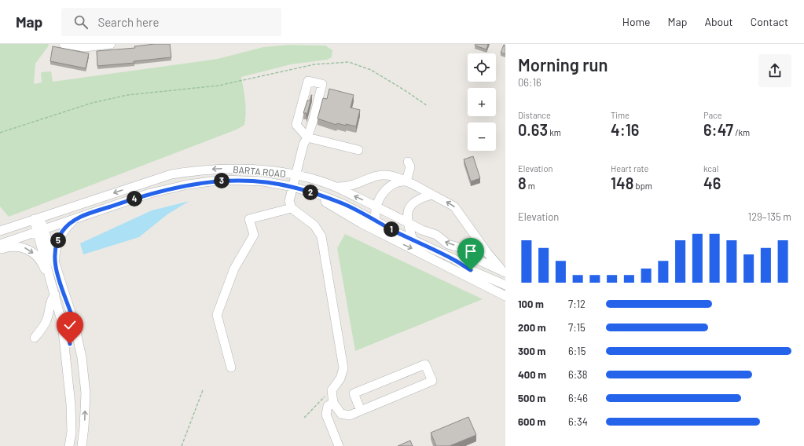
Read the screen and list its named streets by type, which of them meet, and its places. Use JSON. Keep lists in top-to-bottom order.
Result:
{
  "streets": {
    "street": ["BARTA ROAD"]
  },
  "page": {
    "header": "Map",
    "search": "Search here",
    "nav": [
      "Home",
      "Map",
      "About",
      "Contact"
    ],
    "heading": ["Morning run", "06:16"],
    "map_buttons": ["+", "−"],
    "stats": [
      ["Distance", "0.63 km"],
      ["Time", "4:16"],
      ["Pace", "6:47 /km"],
      ["Elevation", "8 m"],
      ["Heart rate", "148 bpm"],
      ["kcal", "46"]
    ],
    "pins": [
      "3",
      "2",
      "4",
      "1",
      "5"
    ],
    "chart": ["Elevation", "129–135 m"],
    "list": [
      {
        "name": "100 m",
        "note": "7:12"
      },
      {
        "name": "200 m",
        "note": "7:15"
      },
      {
        "name": "300 m",
        "note": "6:15"
      },
      {
        "name": "400 m",
        "note": "6:38"
      },
      {
        "name": "500 m",
        "note": "6:46"
      },
      {
        "name": "600 m",
        "note": "6:34"
      }
    ]
  }
}
